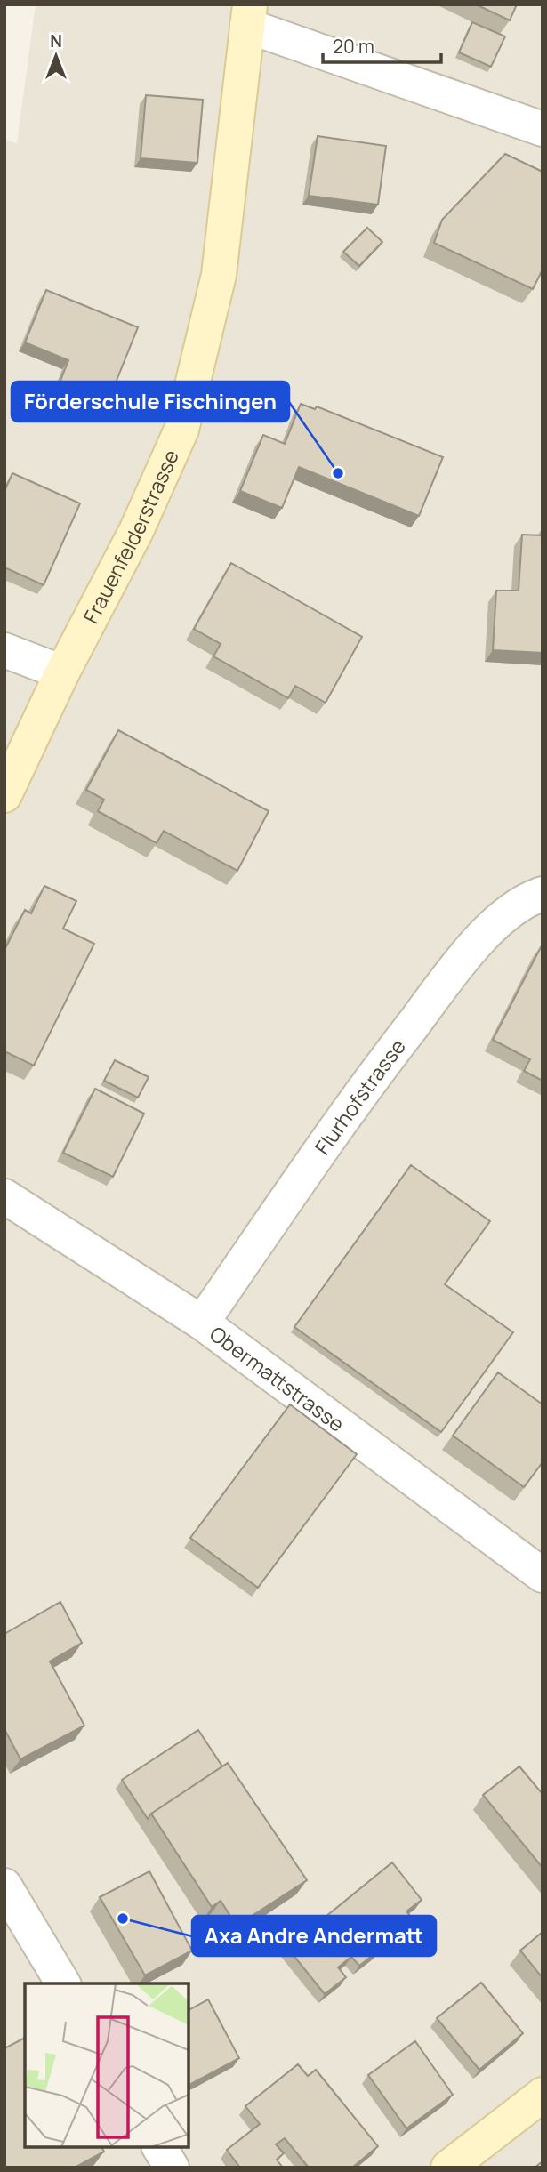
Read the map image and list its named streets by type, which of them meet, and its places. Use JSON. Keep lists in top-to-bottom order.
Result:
{
  "streets": {
    "street": ["Frauenfelderstrasse", "Flurhofstrasse", "Obermattstrasse"]
  },
  "crossings": [
    ["Flurhofstrasse", "Obermattstrasse"]
  ],
  "places": ["Förderschule Fischingen", "Axa Andre Andermatt"],
  "scale_bar": "20 m",
  "north": "top"
}
